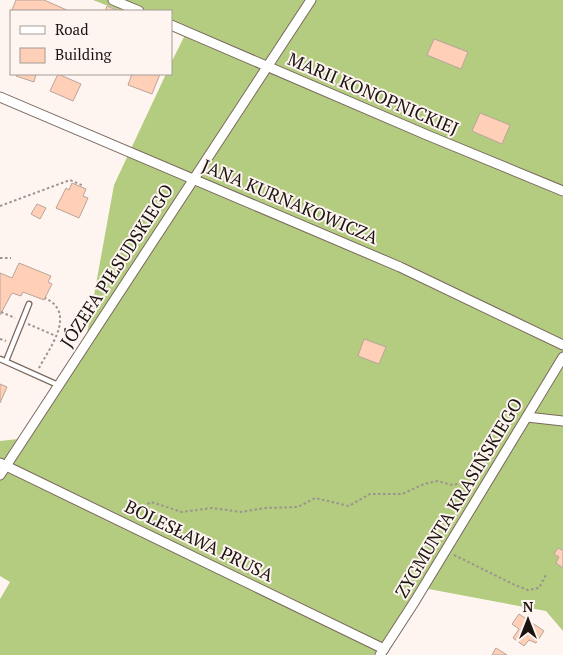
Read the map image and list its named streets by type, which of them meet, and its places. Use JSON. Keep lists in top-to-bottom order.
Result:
{
  "streets": {
    "street": [
      "MARII KONOPNICKIEJ",
      "JANA KURNAKOWICZA",
      "JÓZEFA PIŁSUDSKIEGO",
      "ZYGMUNTA KRASIŃSKIEGO",
      "BOLESŁAWA PRUSA"
    ]
  },
  "crossings": [
    ["MARII KONOPNICKIEJ", "JÓZEFA PIŁSUDSKIEGO"],
    ["JANA KURNAKOWICZA", "JÓZEFA PIŁSUDSKIEGO"],
    ["JÓZEFA PIŁSUDSKIEGO", "BOLESŁAWA PRUSA"],
    ["ZYGMUNTA KRASIŃSKIEGO", "BOLESŁAWA PRUSA"]
  ],
  "legend": ["Road", "Building"],
  "north": "top"
}
